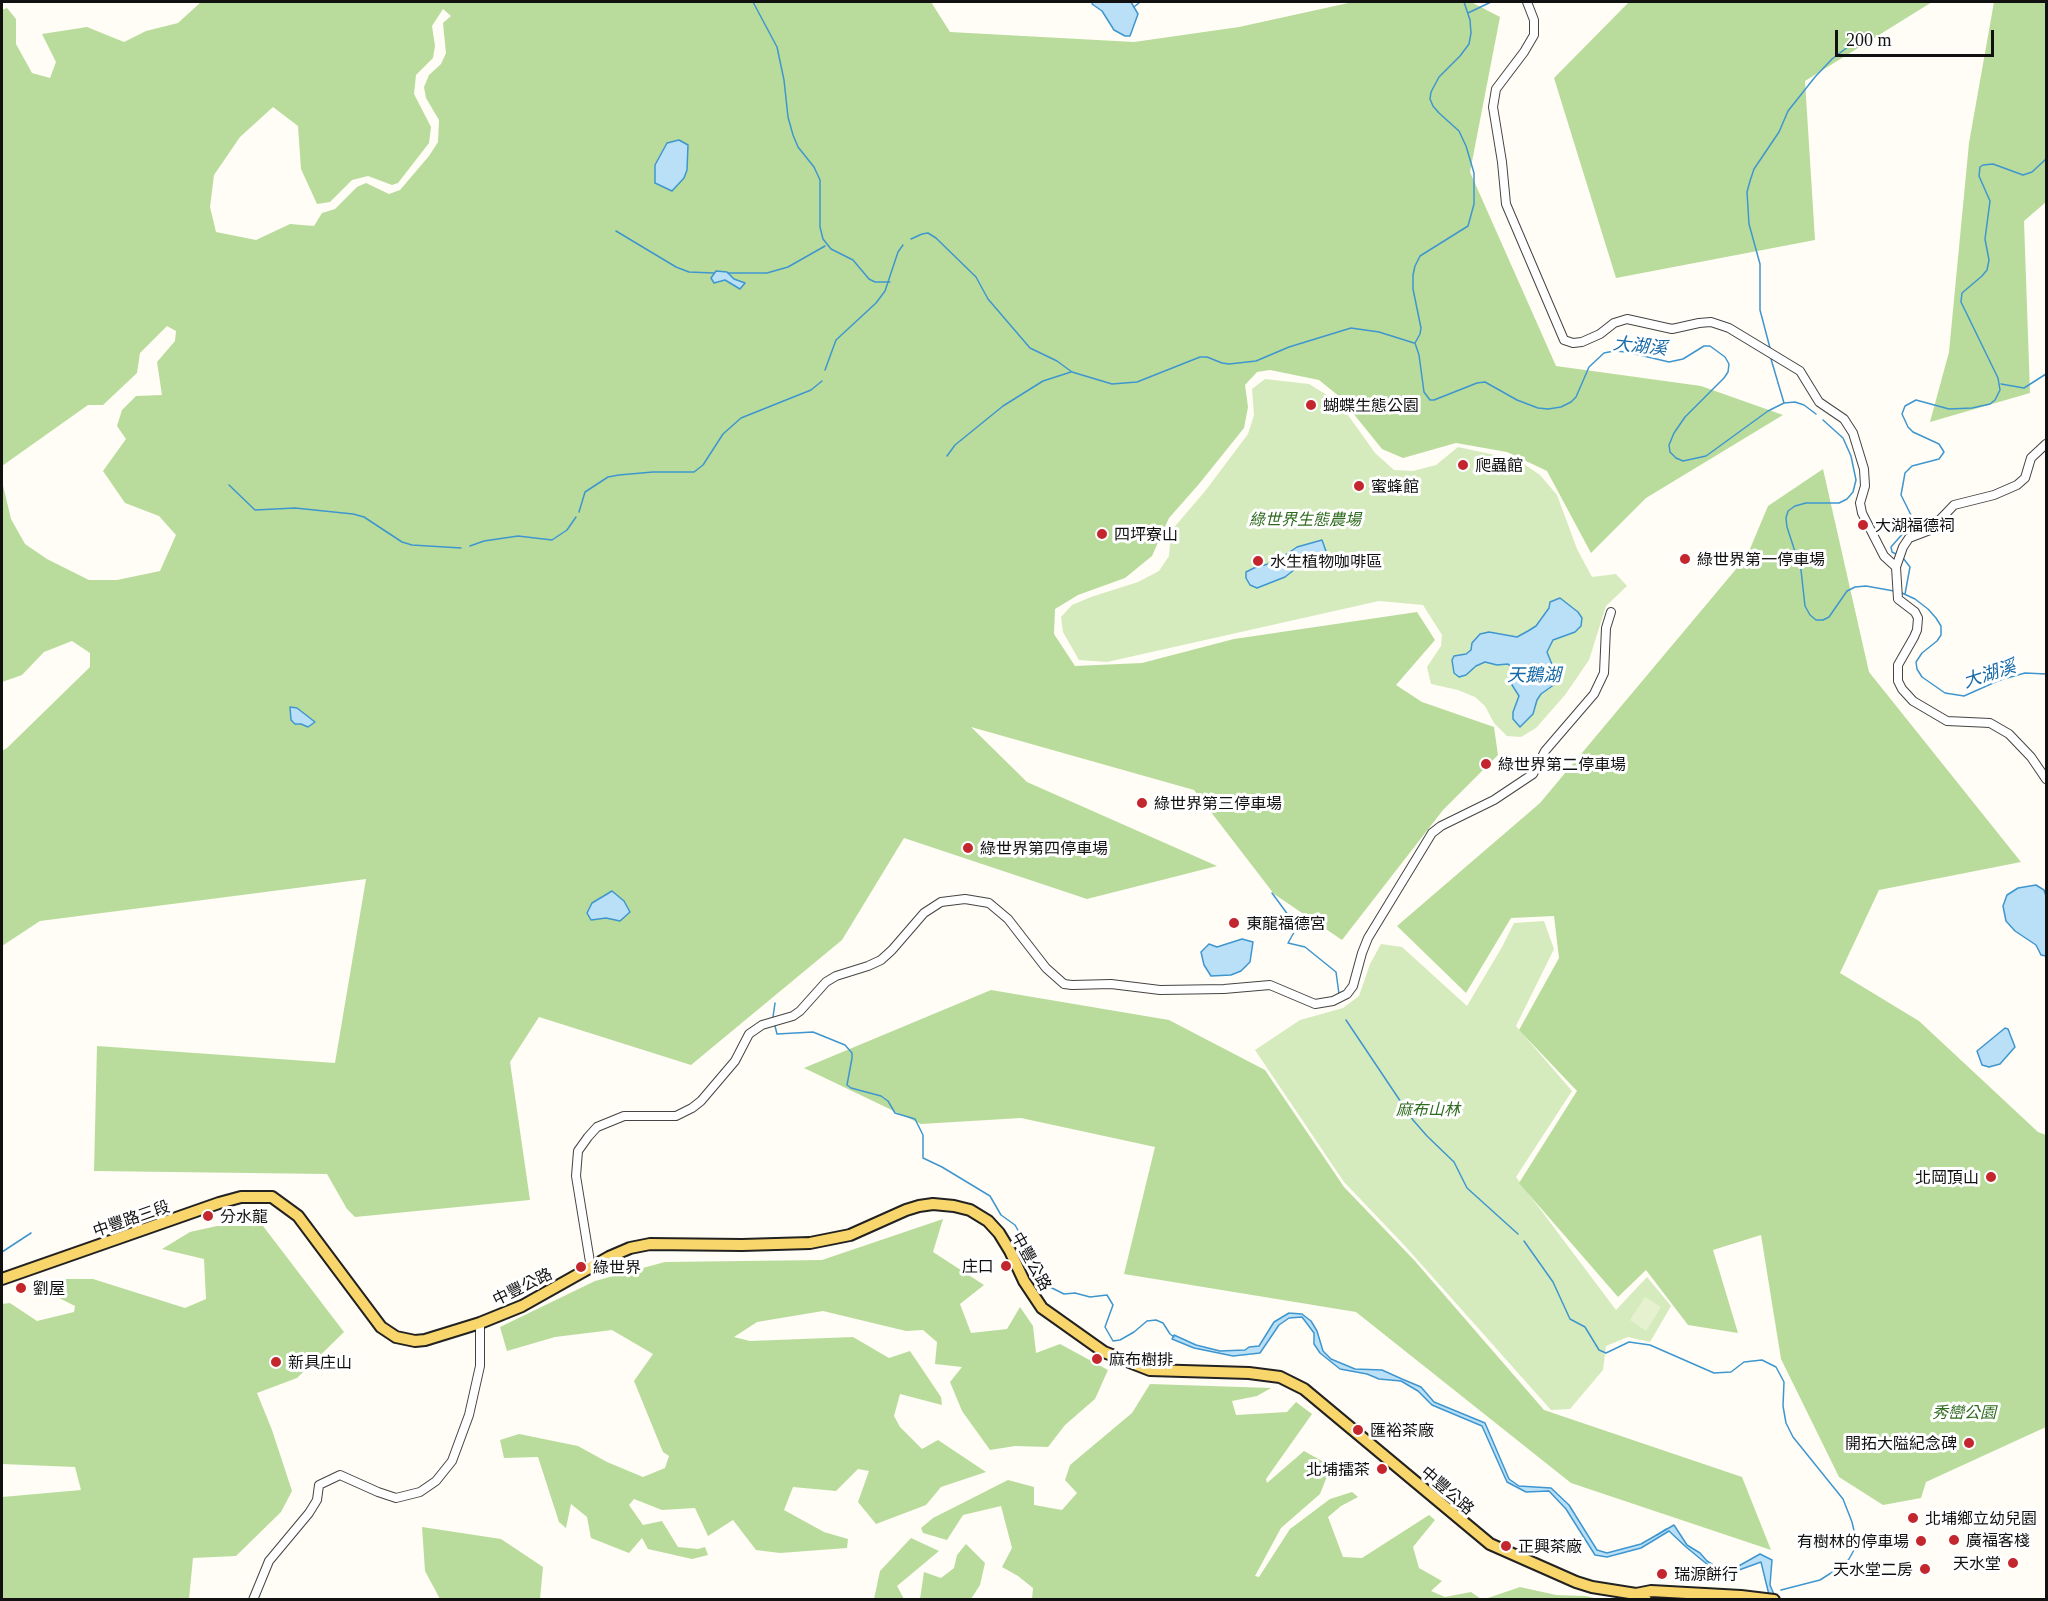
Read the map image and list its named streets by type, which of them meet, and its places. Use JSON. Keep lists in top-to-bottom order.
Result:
{
  "streets": {
    "main road": ["中豐路三段", "中豐公路"]
  },
  "crossings": [
    ["中豐路三段", "中豐公路"]
  ],
  "water": ["大湖溪", "天鵝湖"],
  "parks": ["綠世界生態農場", "麻布山林", "秀巒公園"],
  "places": [
    "蝴蝶生態公園",
    "爬蟲館",
    "蜜蜂館",
    "大湖福德祠",
    "四坪寮山",
    "綠世界第一停車場",
    "水生植物咖啡區",
    "綠世界第二停車場",
    "綠世界第三停車場",
    "綠世界第四停車場",
    "東龍福德宮",
    "北岡頂山",
    "分水龍",
    "庄口",
    "綠世界",
    "劉屋",
    "麻布樹排",
    "新具庄山",
    "匯裕茶廠",
    "開拓大隘紀念碑",
    "北埔擂茶",
    "北埔鄉立幼兒園",
    "廣福客棧",
    "有樹林的停車場",
    "正興茶廠",
    "天水堂",
    "天水堂二房",
    "瑞源餅行"
  ],
  "scale_bar": "200 m"
}
